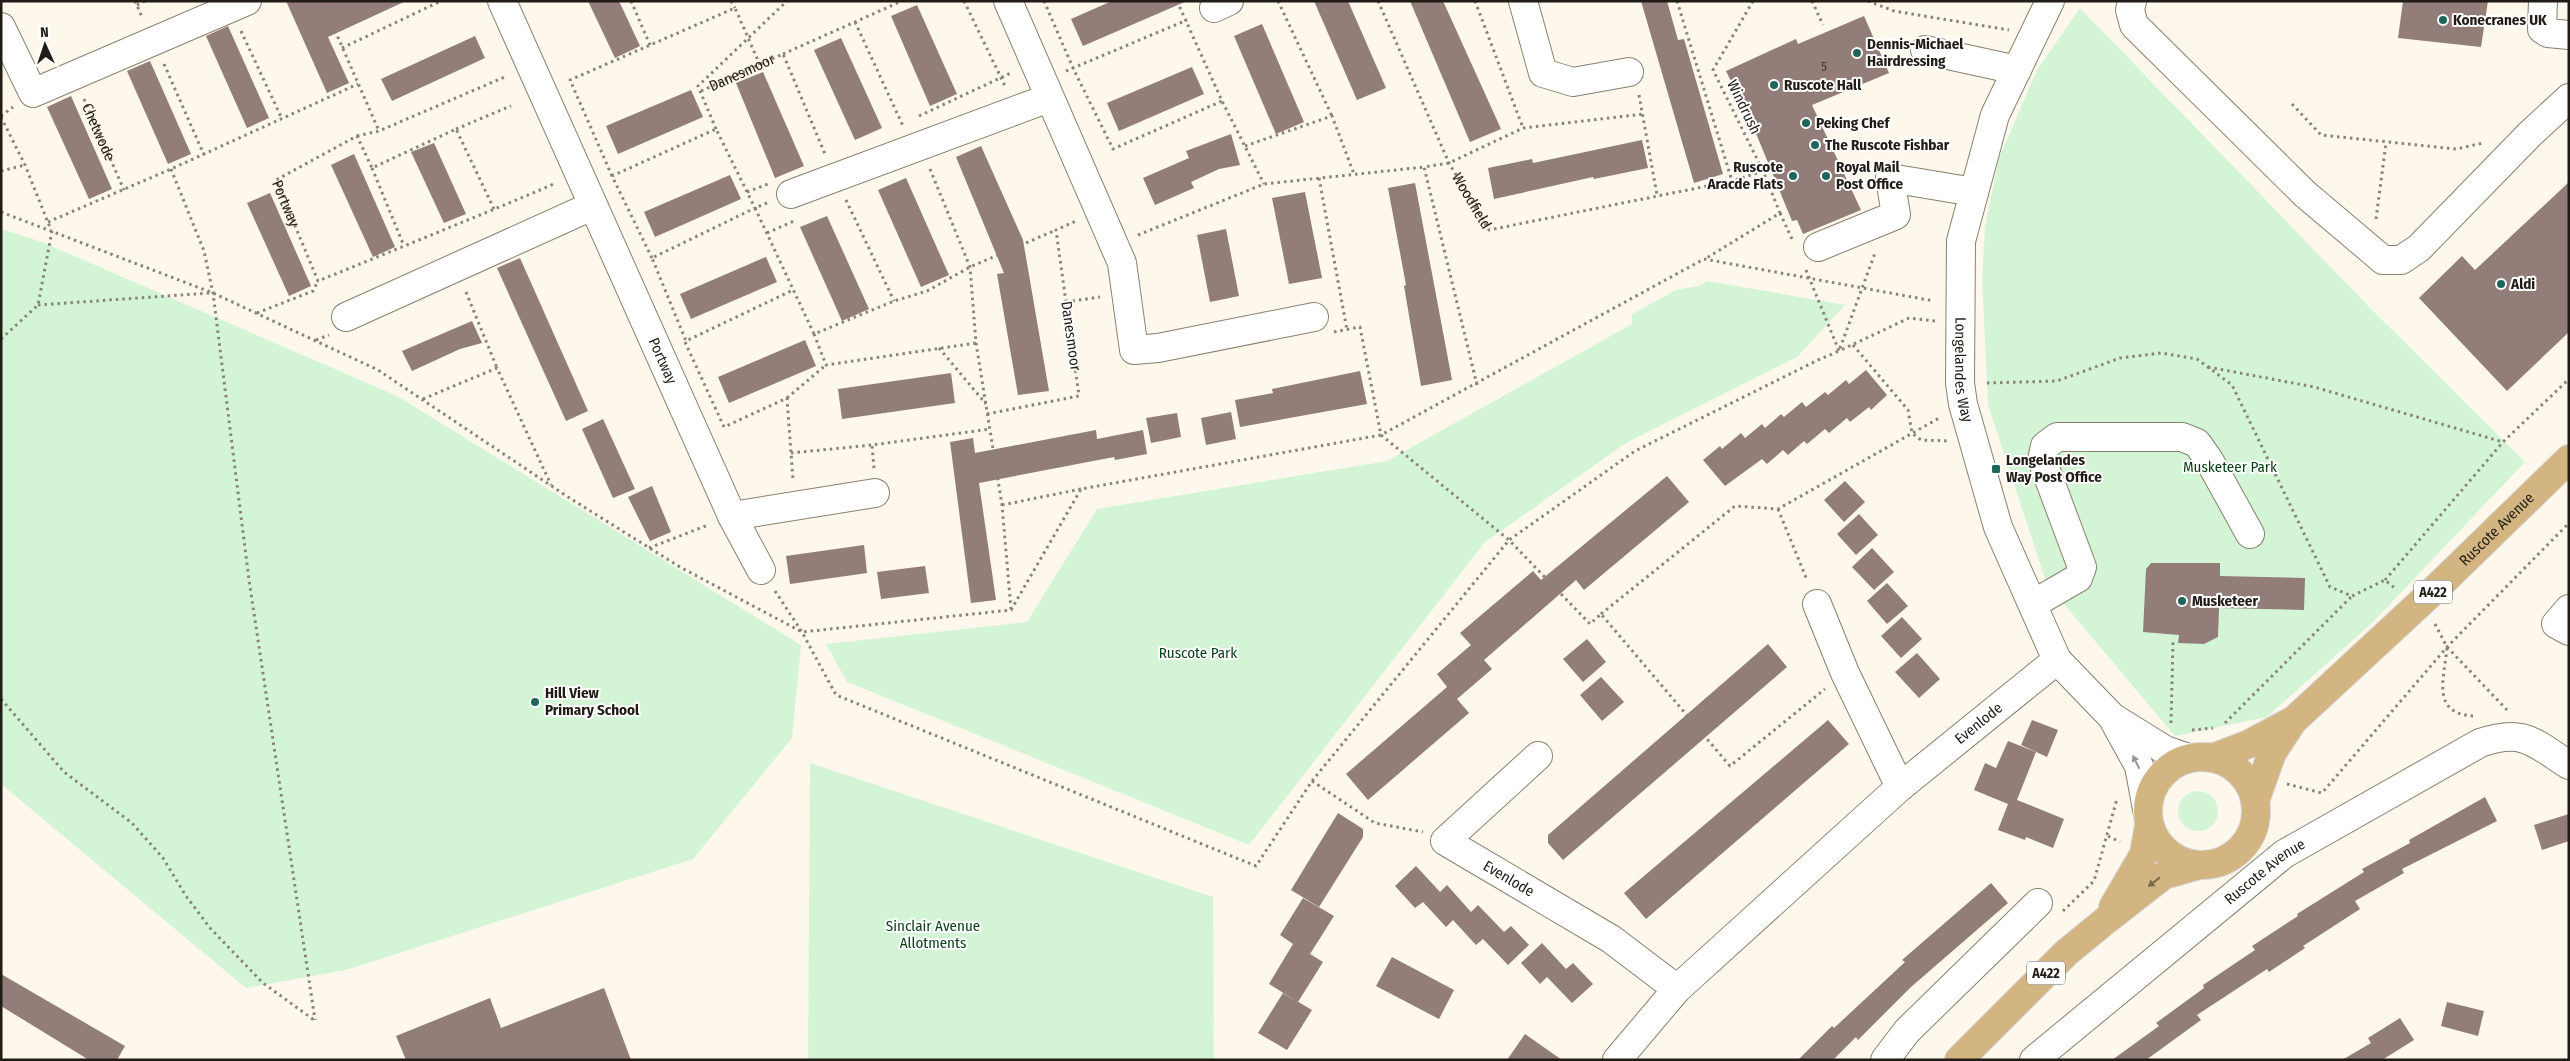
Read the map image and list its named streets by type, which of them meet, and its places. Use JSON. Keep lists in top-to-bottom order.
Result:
{
  "streets": {
    "main road": ["Ruscote Avenue", "A422"],
    "street": ["Portway", "Longelandes Way", "Evenlode"],
    "path": [
      "Danesmoor",
      "Windrush",
      "Chetwode",
      "Woodfield"
    ]
  },
  "crossings": [
    ["Windrush", "Woodfield"],
    ["Longelandes Way", "Ruscote Avenue"],
    ["Longelandes Way", "Evenlode"]
  ],
  "parks": ["Musketeer Park", "Ruscote Park", "Sinclair Avenue Allotments"],
  "places": {
    "other": [
      "Konecranes UK",
      "Dennis-Michael Hairdressing",
      "Ruscote Hall",
      "Peking Chef",
      "The Ruscote Fishbar",
      "Ruscote Aracde Flats",
      "Royal Mail Post Office",
      "Aldi",
      "Musketeer",
      "Hill View Primary School"
    ],
    "transit": ["Longelandes Way Post Office"]
  },
  "house_numbers": ["5"],
  "north": "top"
}
